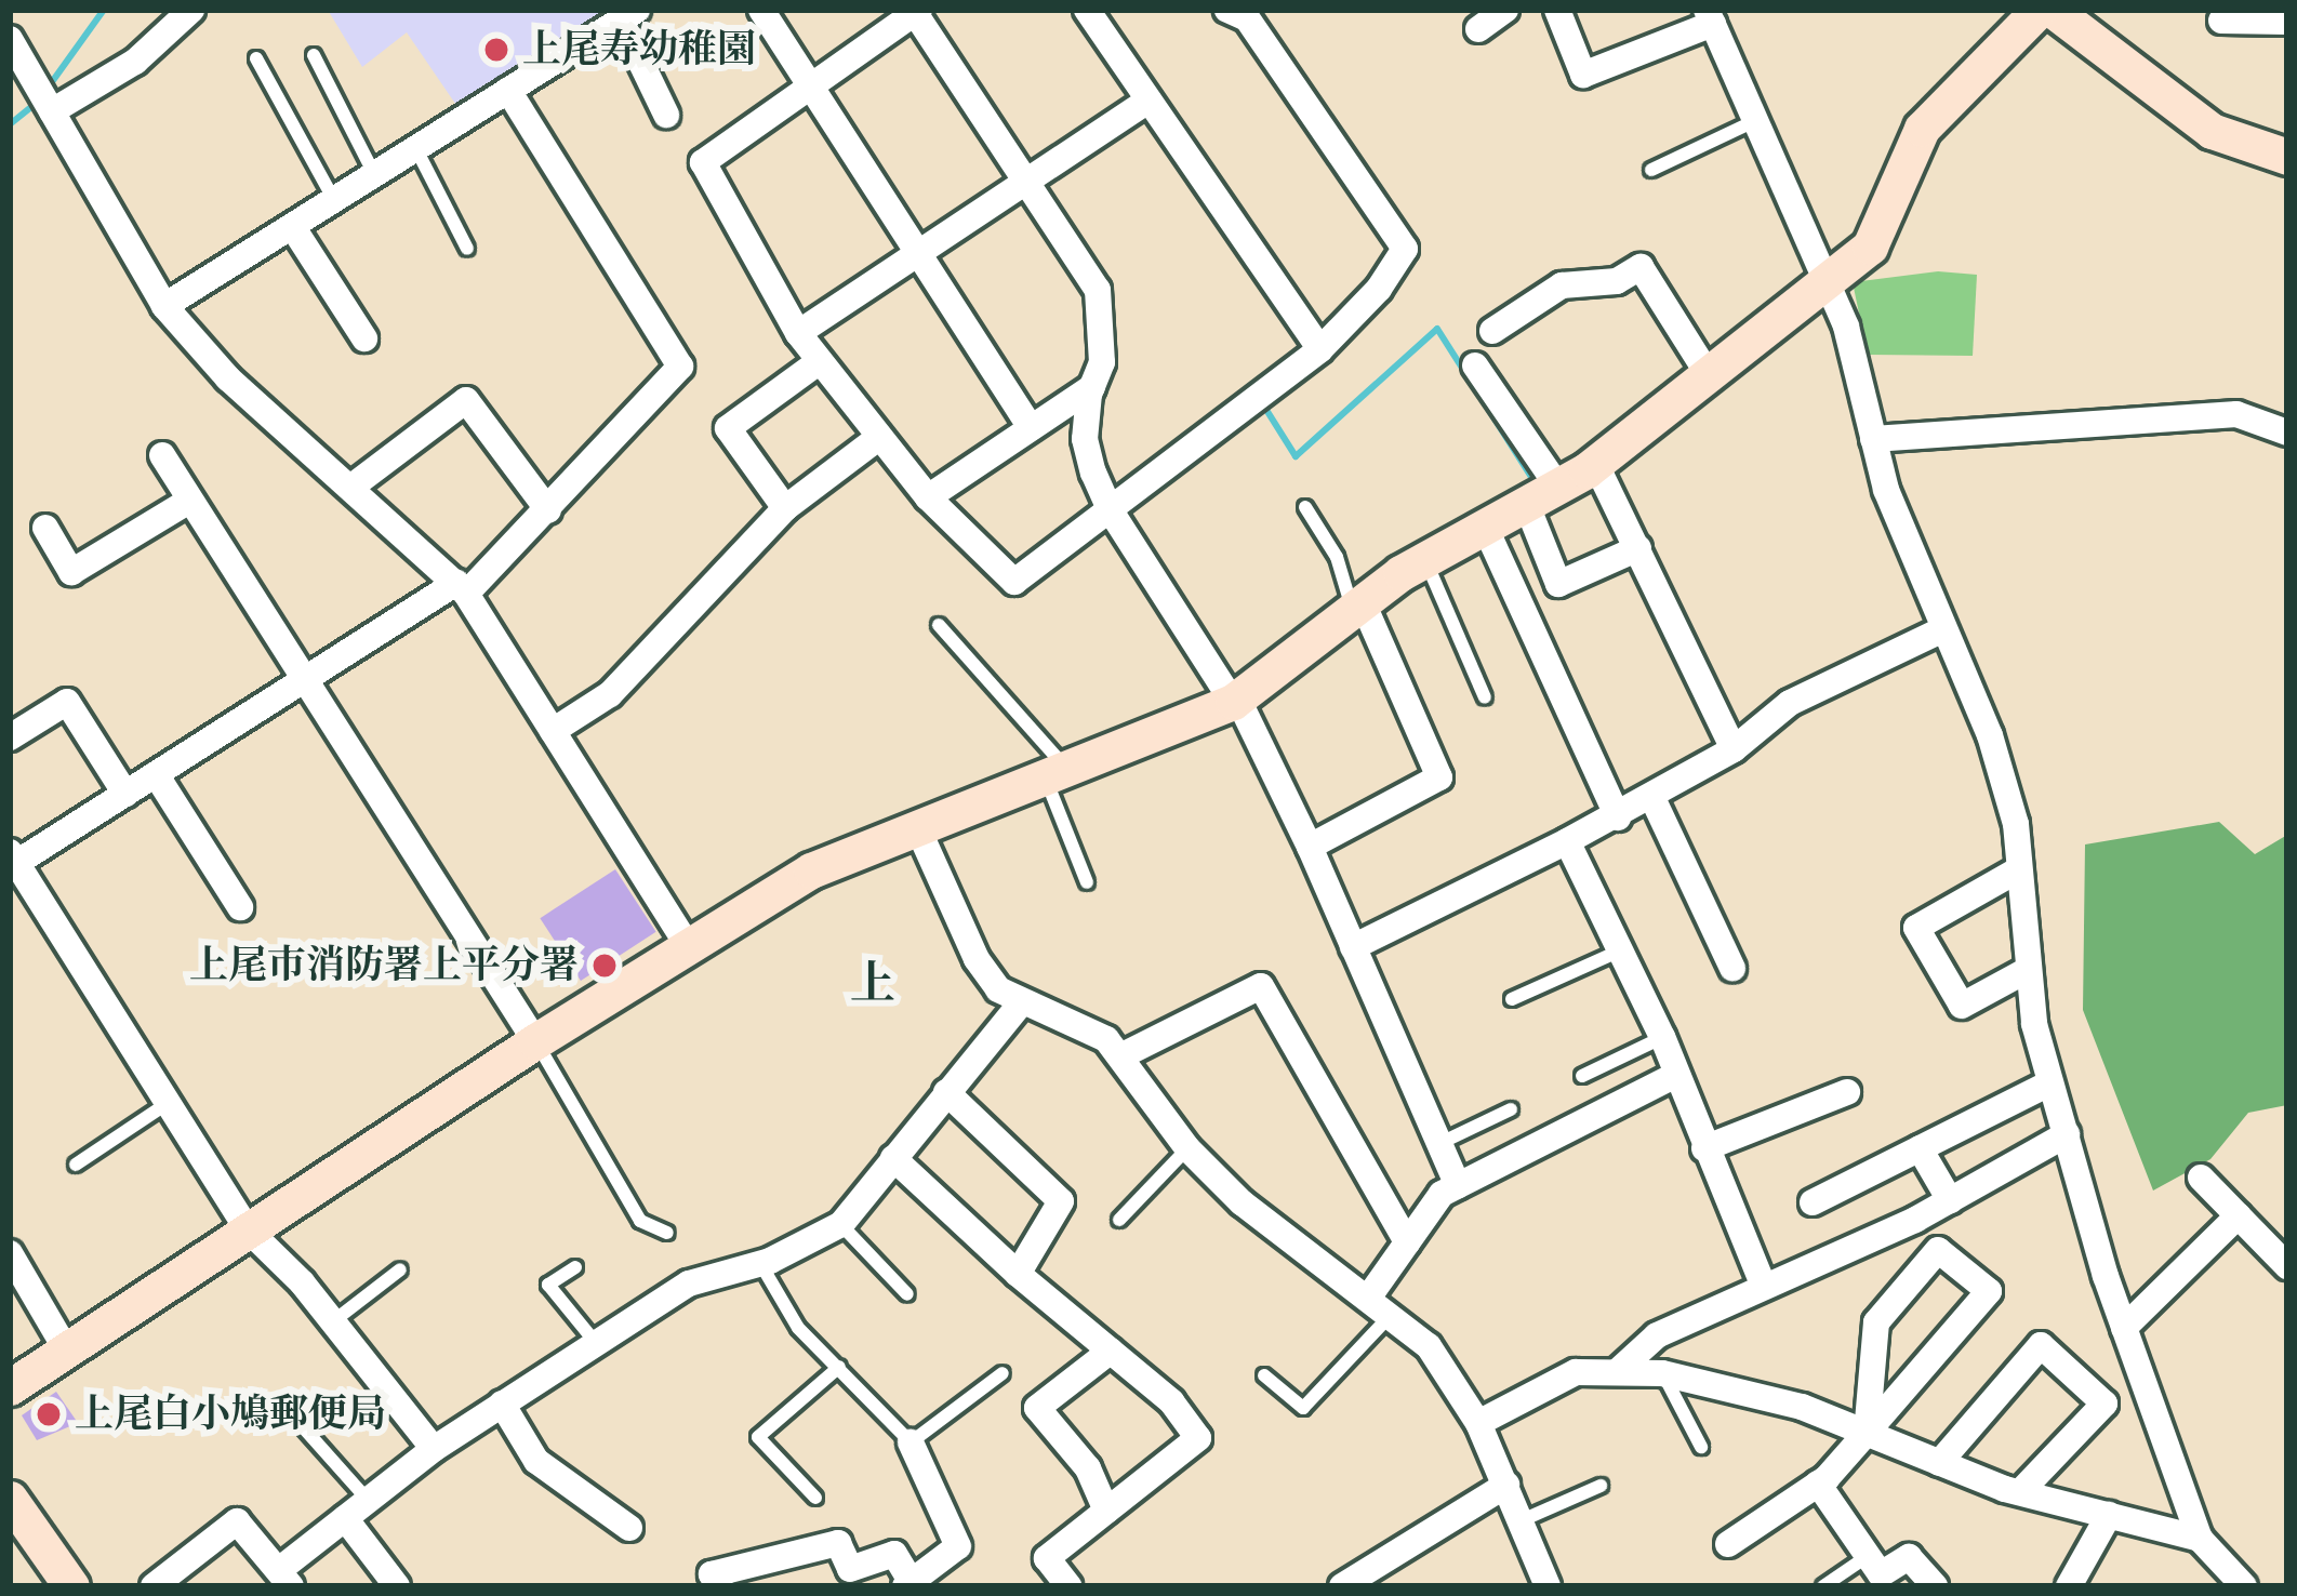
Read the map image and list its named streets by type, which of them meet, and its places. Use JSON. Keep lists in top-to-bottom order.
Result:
{
  "districts": ["上"],
  "places": ["上尾寿幼稚園", "上尾市消防署上平分署", "上尾白小鳩郵便局"]
}
